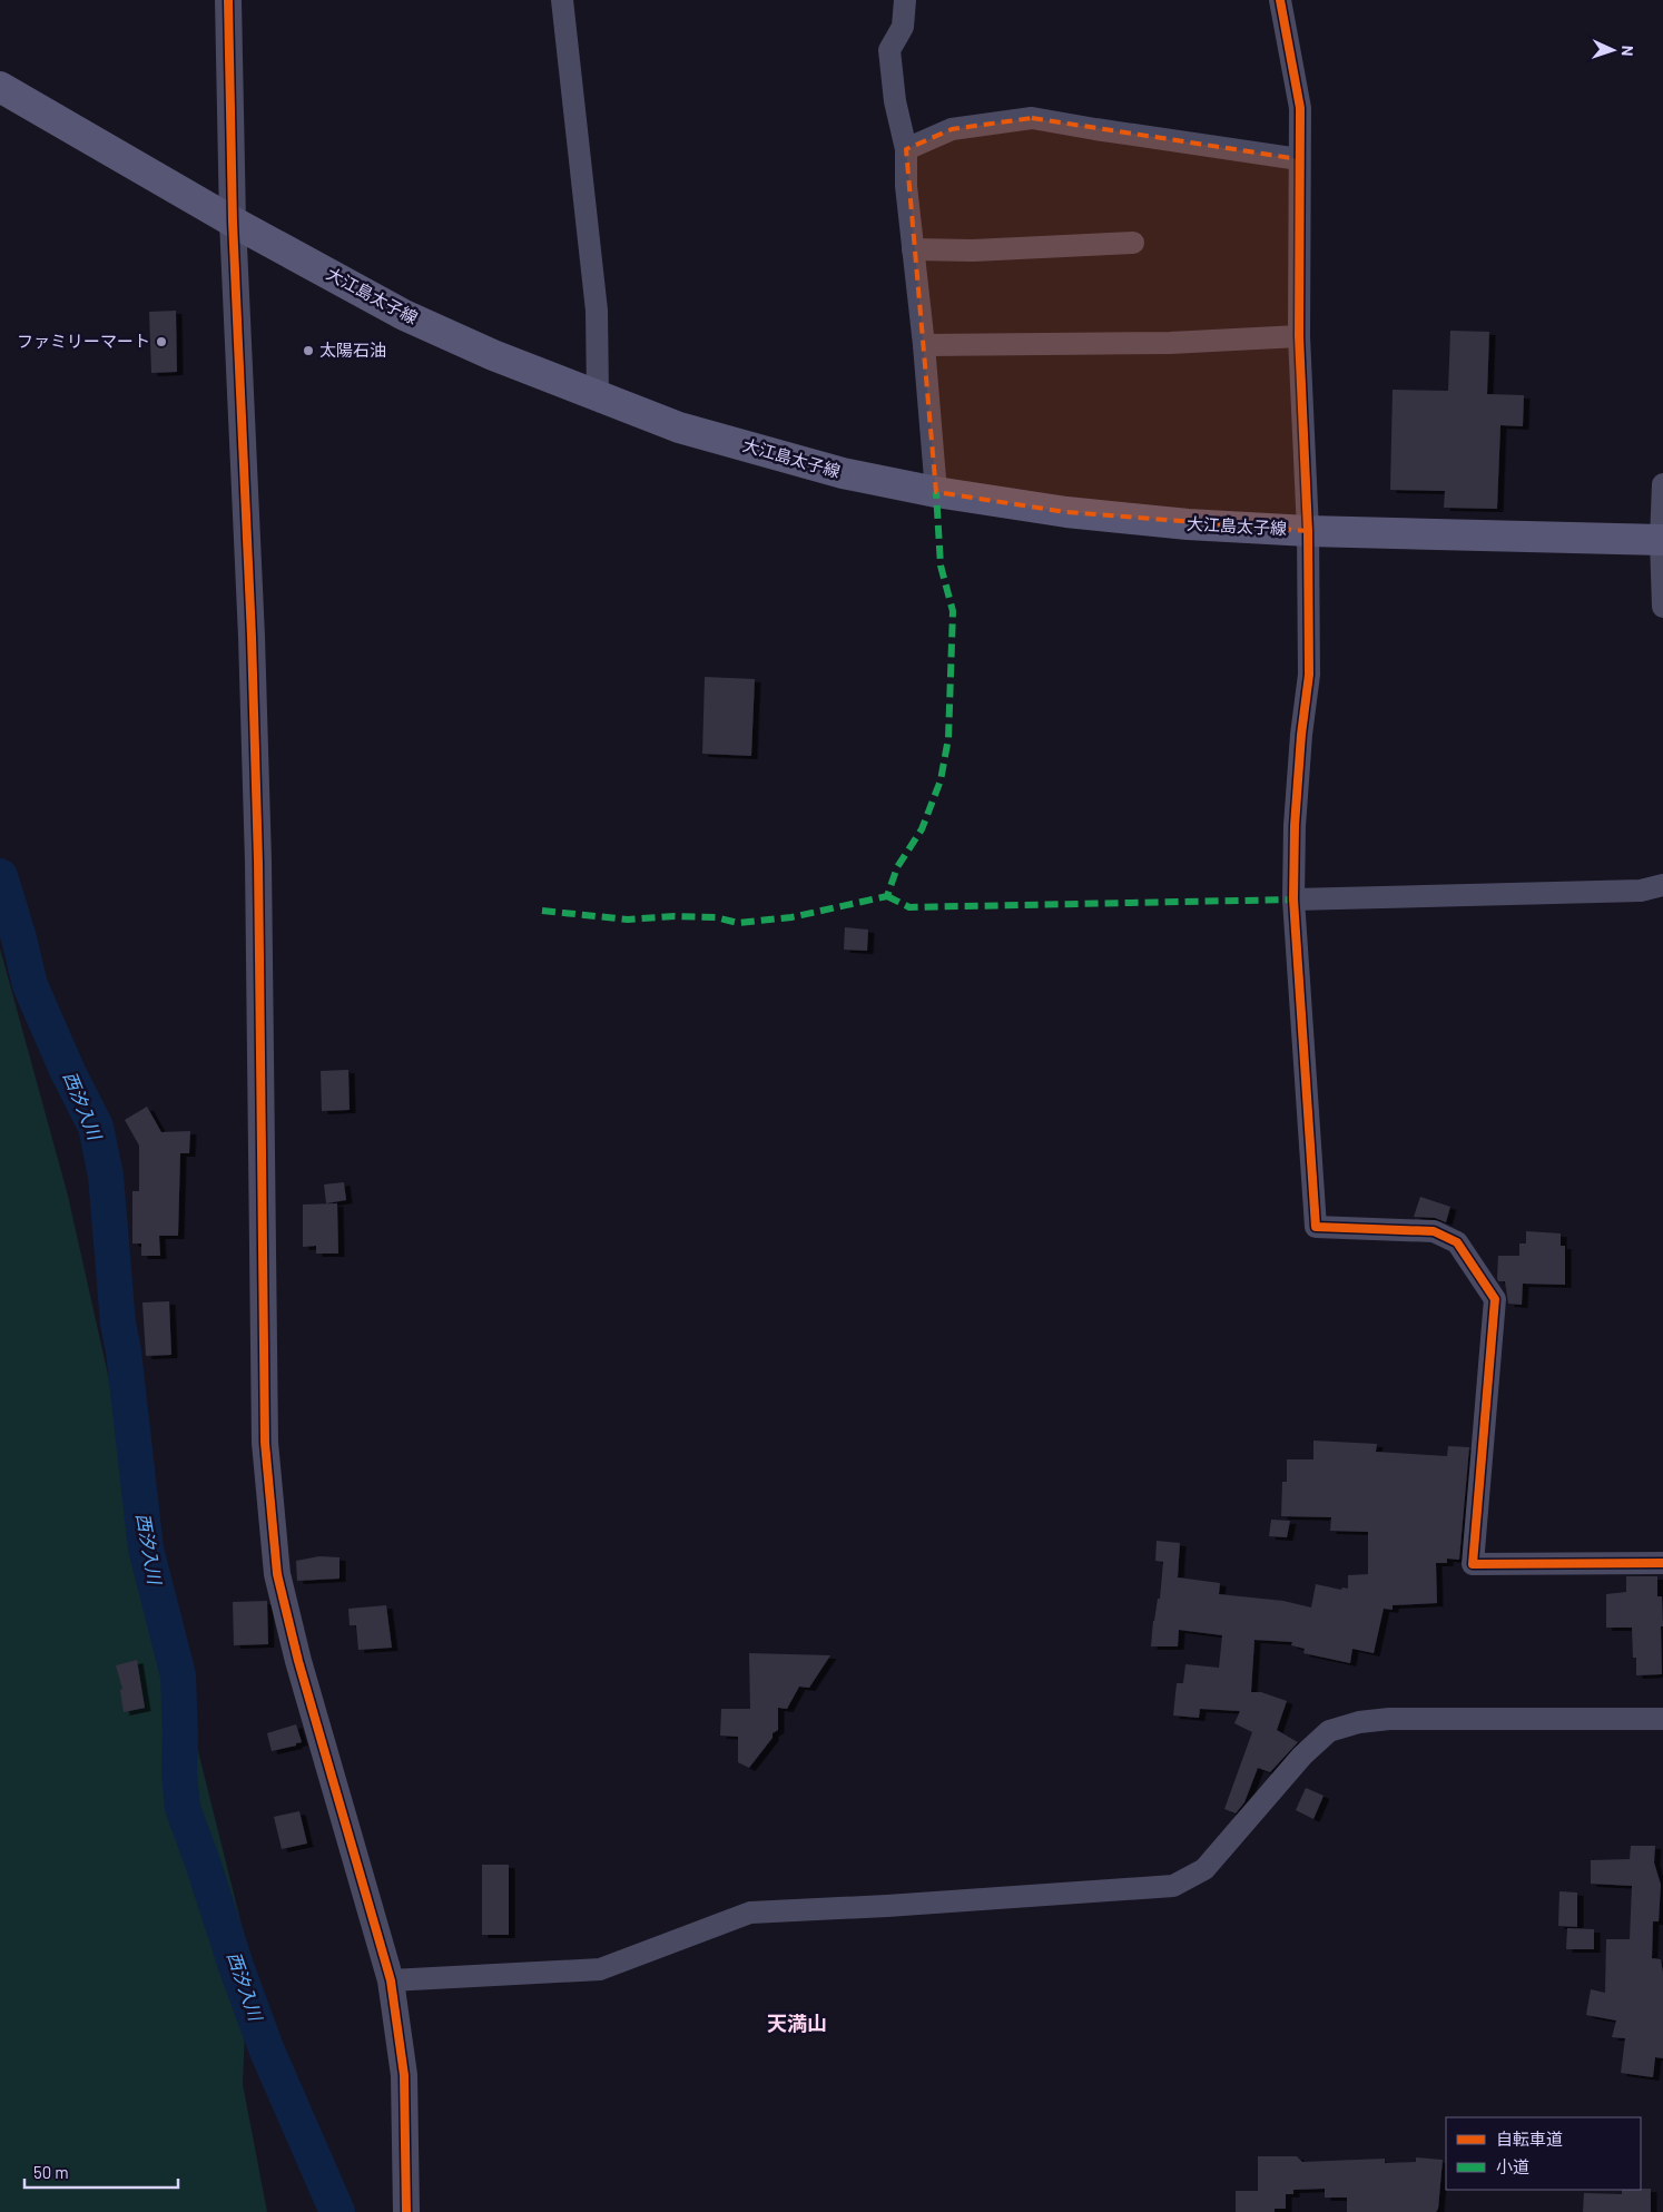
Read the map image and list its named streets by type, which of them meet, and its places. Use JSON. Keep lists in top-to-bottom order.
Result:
{
  "streets": {
    "main road": ["大江島太子線"]
  },
  "districts": ["天満山"],
  "water": ["西汐入川"],
  "places": ["ファミリーマート", "太陽石油"],
  "legend": ["自転車道", "小道"],
  "scale_bar": "50 m",
  "north": "right"
}
